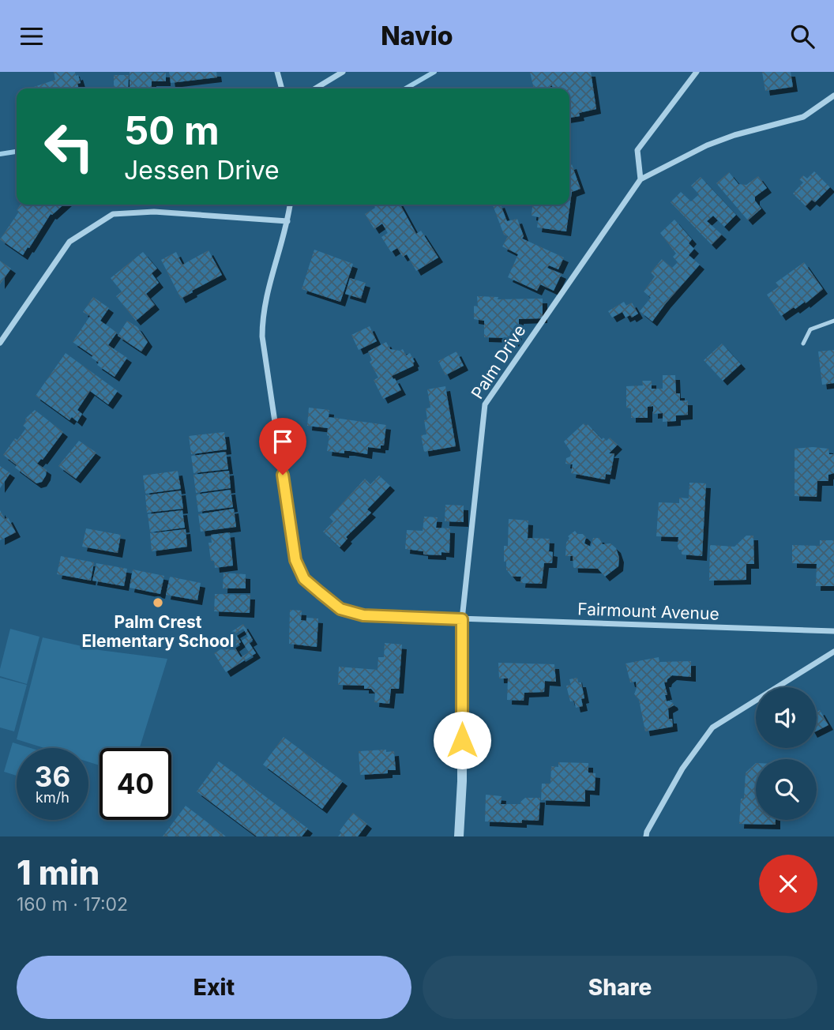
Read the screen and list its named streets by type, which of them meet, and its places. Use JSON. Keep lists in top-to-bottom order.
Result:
{
  "streets": {
    "street": ["Palm Drive", "Fairmount Avenue"]
  },
  "crossings": [
    ["Palm Drive", "Fairmount Avenue"]
  ],
  "places": ["Palm Crest Elementary School"],
  "page": {
    "header": "Navio",
    "turn": ["50 m", "Jessen Drive"],
    "speed": "36 km/h",
    "limit": "40",
    "heading": ["1 min", "160 m · 17:02"],
    "buttons": ["Exit", "Share"]
  }
}
